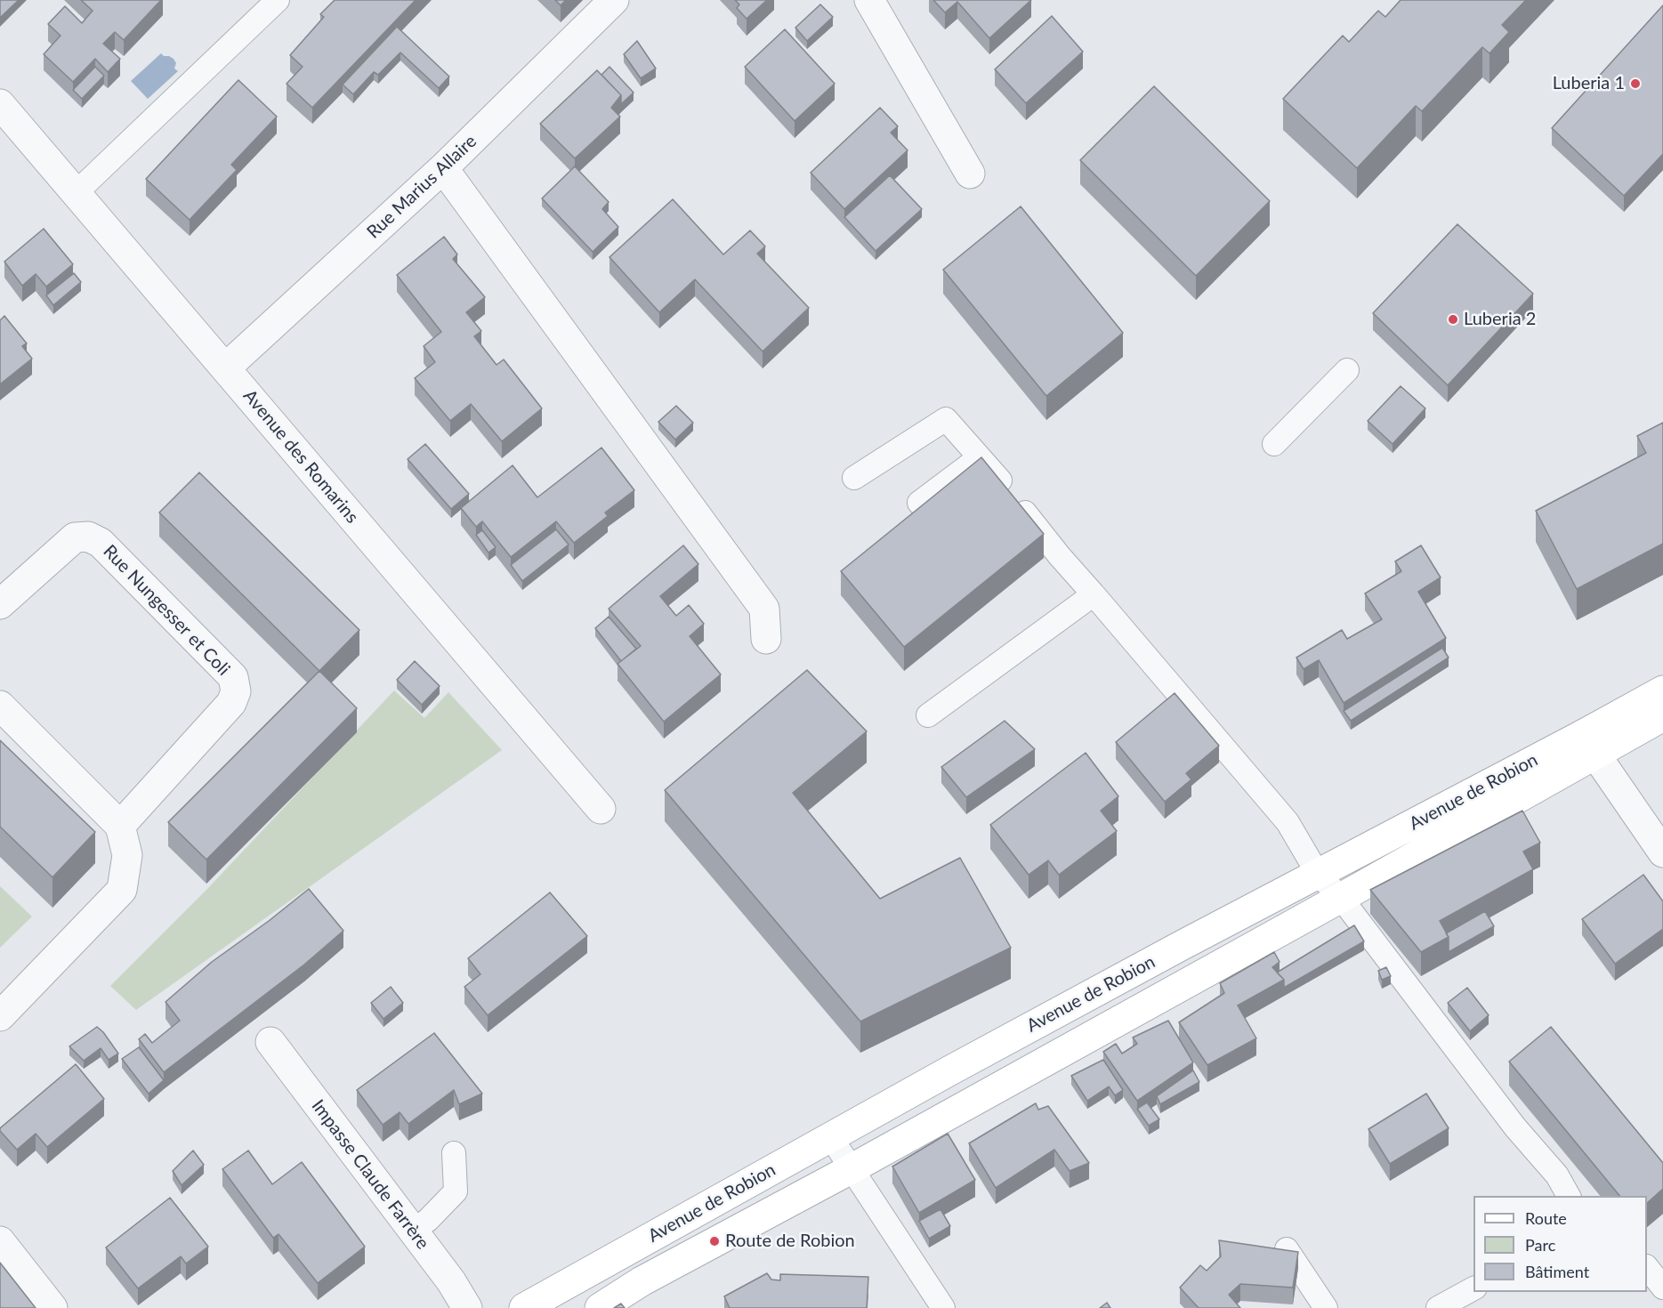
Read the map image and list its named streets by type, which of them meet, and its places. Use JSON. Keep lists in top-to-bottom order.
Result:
{
  "streets": {
    "main road": ["Avenue de Robion"],
    "street": [
      "Rue Marius Allaire",
      "Avenue des Romarins",
      "Rue Nungesser et Coli",
      "Impasse Claude Farrère"
    ]
  },
  "crossings": [
    ["Rue Marius Allaire", "Avenue des Romarins"]
  ],
  "places": ["Luberia 1", "Luberia 2", "Route de Robion"],
  "legend": ["Route", "Parc", "Bâtiment"]
}
